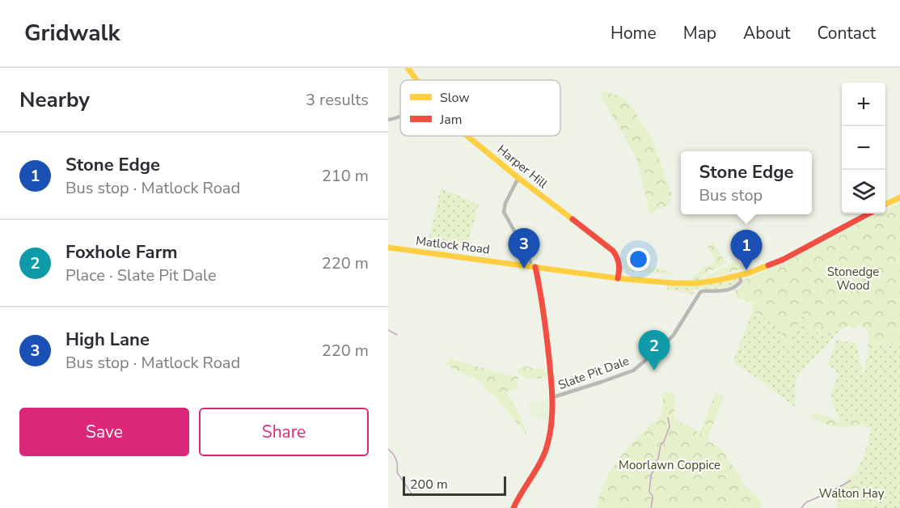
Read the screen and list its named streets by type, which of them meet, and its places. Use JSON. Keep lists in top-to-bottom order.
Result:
{
  "streets": {
    "street": ["Harper Hill", "Matlock Road", "Slate Pit Dale"]
  },
  "crossings": [
    ["Harper Hill", "Matlock Road"],
    ["Matlock Road", "Slate Pit Dale"]
  ],
  "parks": ["Stonedge Wood", "Moorlawn Coppice", "Walton Hay"],
  "legend": ["Slow", "Jam"],
  "scale_bar": "200 m",
  "page": {
    "header": "Gridwalk",
    "nav": [
      "Home",
      "Map",
      "About",
      "Contact"
    ],
    "heading": ["Nearby", "3 results"],
    "map_buttons": ["+", "−"],
    "list": [
      {
        "mark": "1",
        "name": "Stone Edge",
        "note": "Bus stop · Matlock Road",
        "value": "210 m"
      },
      {
        "mark": "2",
        "name": "Foxhole Farm",
        "note": "Place · Slate Pit Dale",
        "value": "220 m"
      },
      {
        "mark": "3",
        "name": "High Lane",
        "note": "Bus stop · Matlock Road",
        "value": "220 m"
      }
    ],
    "popup": ["Stone Edge", "Bus stop"],
    "pins": ["3", "1", "2"],
    "buttons": ["Save", "Share"],
    "scale": "200 m"
  }
}
